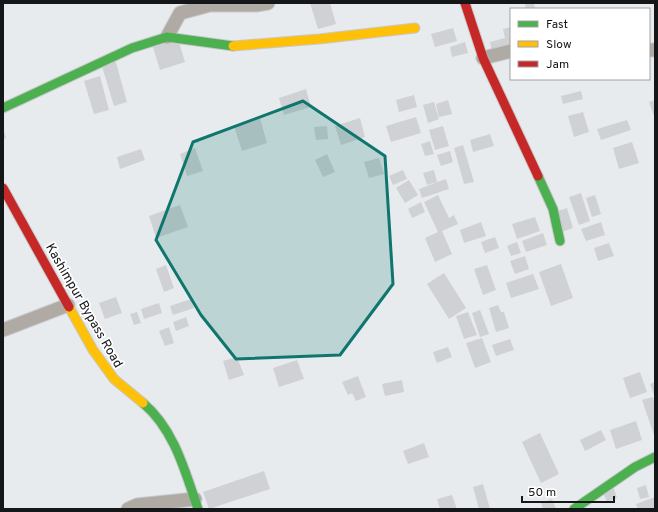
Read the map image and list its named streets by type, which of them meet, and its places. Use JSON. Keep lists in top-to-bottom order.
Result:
{
  "streets": {
    "street": ["Kashimpur Bypass Road"]
  },
  "legend": ["Fast", "Slow", "Jam"],
  "scale_bar": "50 m"
}
